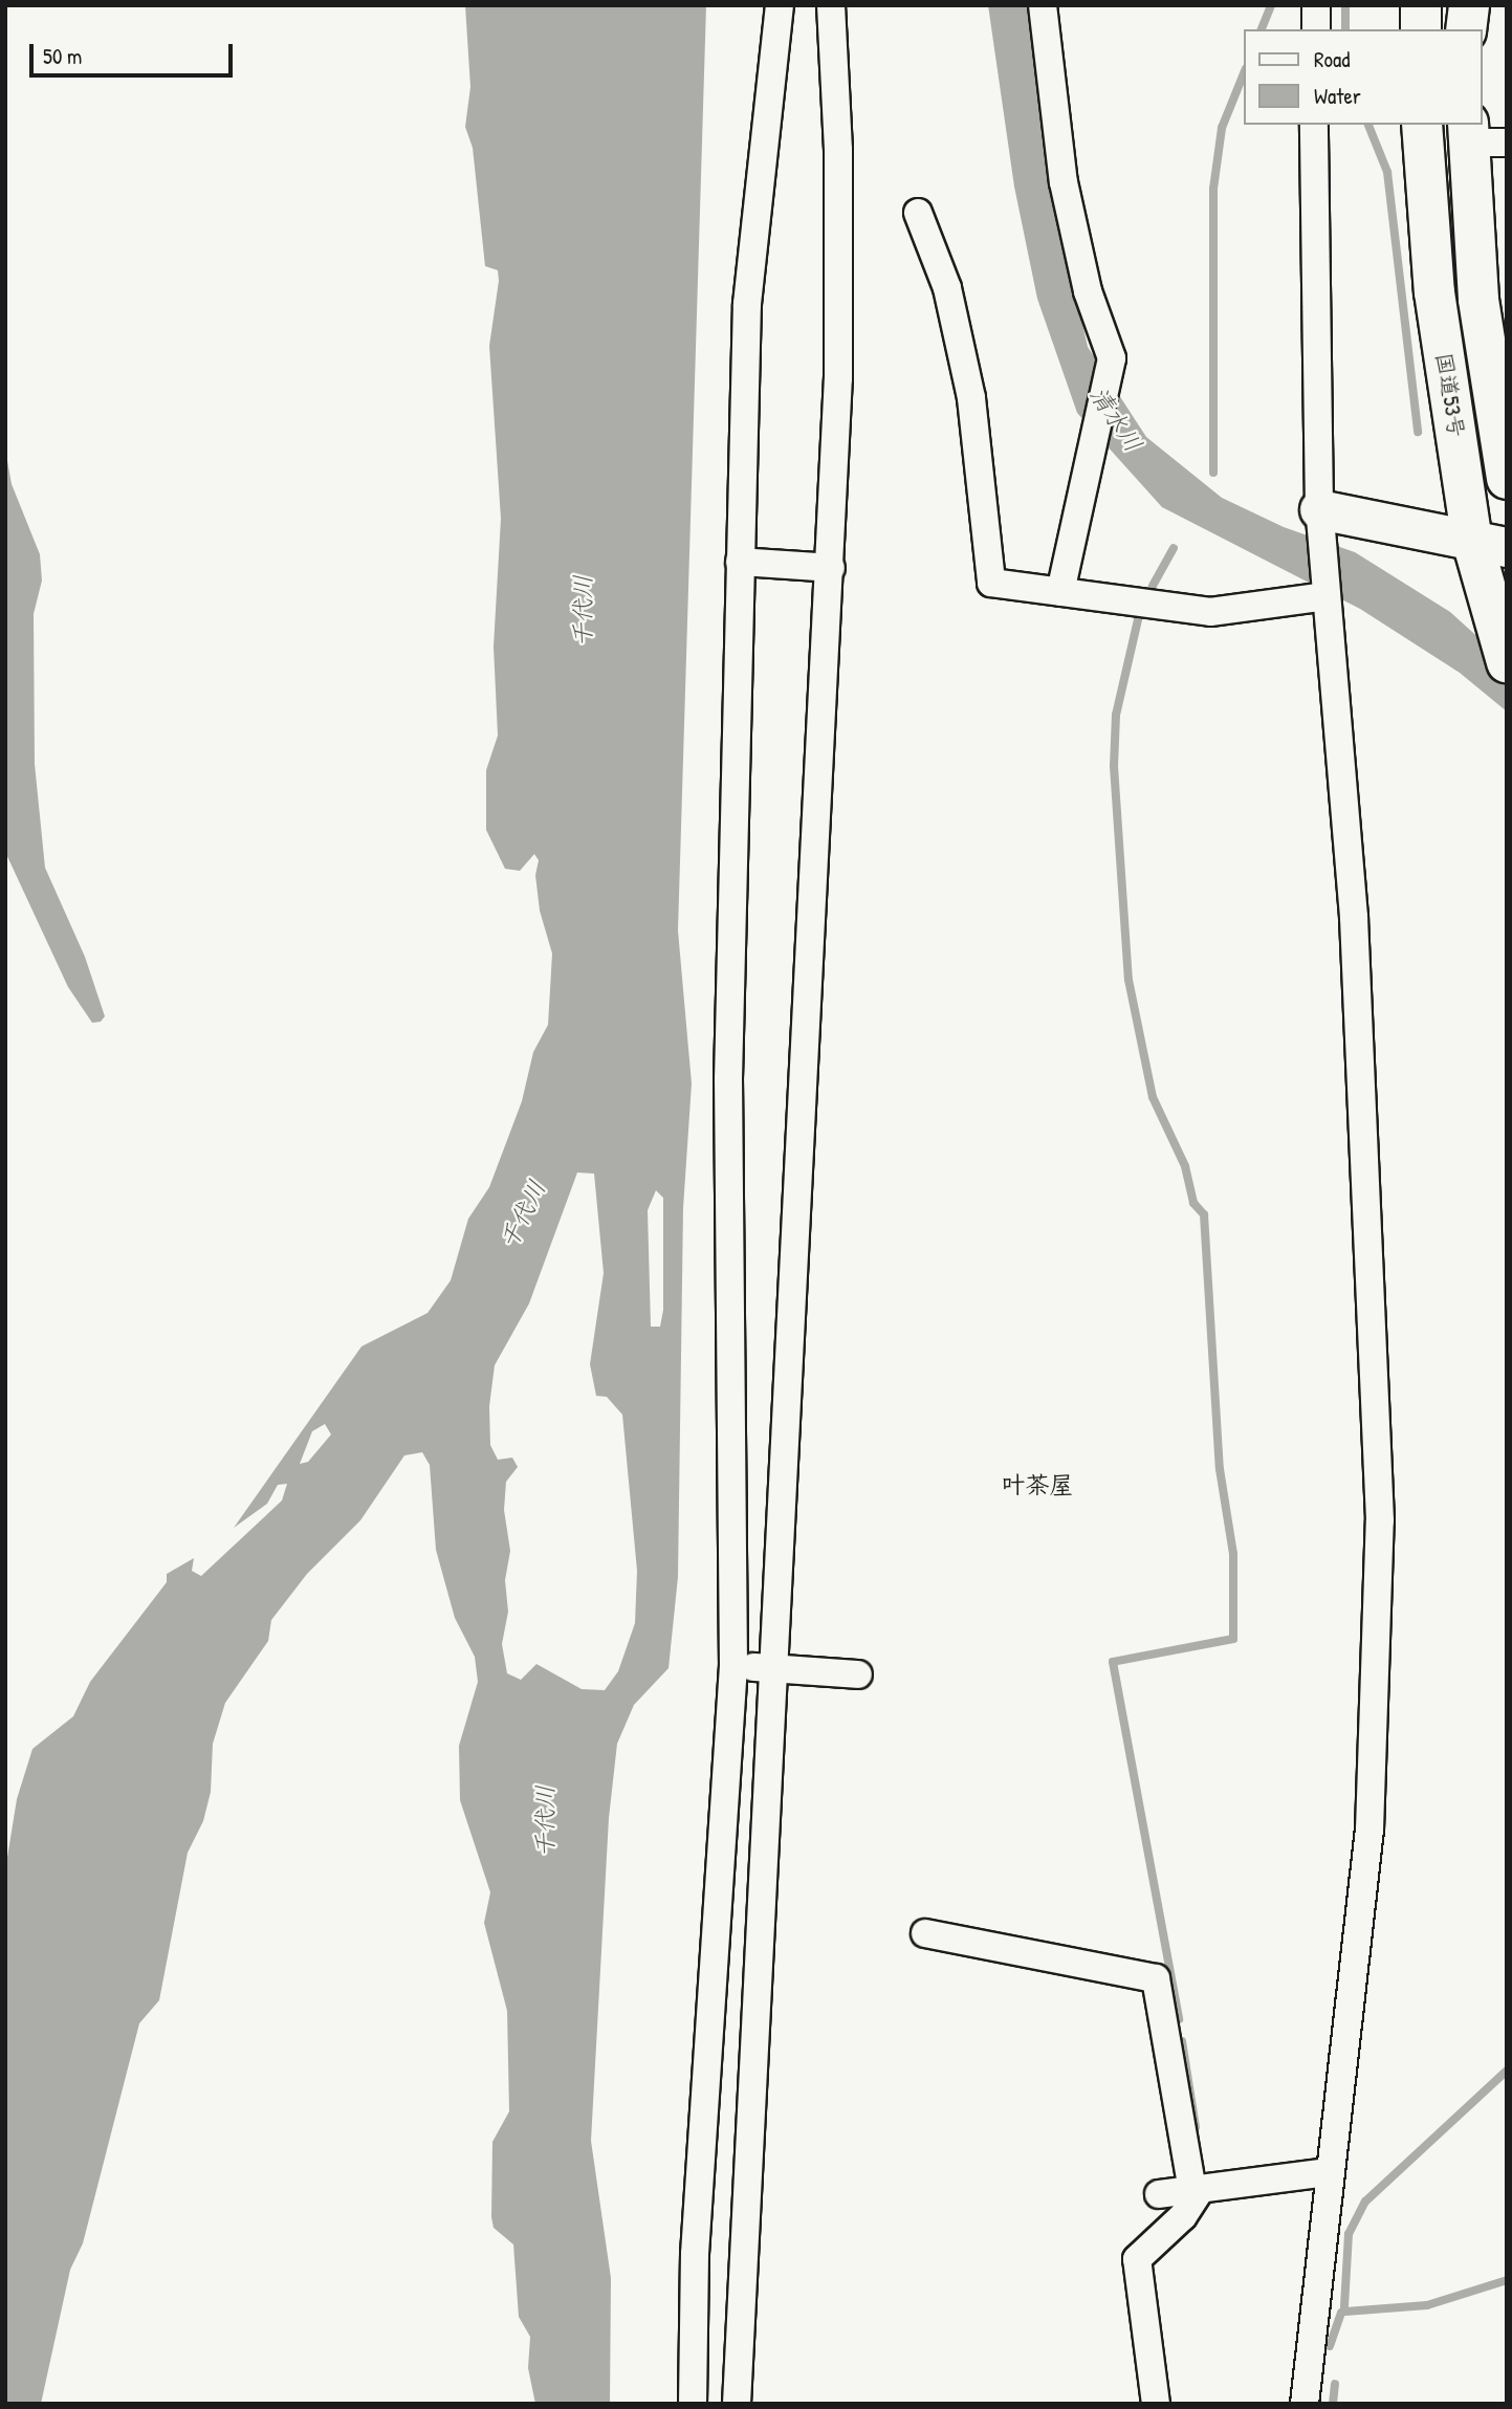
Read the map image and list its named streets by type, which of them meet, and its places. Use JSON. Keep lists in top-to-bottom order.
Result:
{
  "streets": {
    "highway": ["国道53号"]
  },
  "districts": ["叶茶屋"],
  "water": ["清水川", "千代川"],
  "legend": ["Road", "Water"],
  "scale_bar": "50 m"
}
